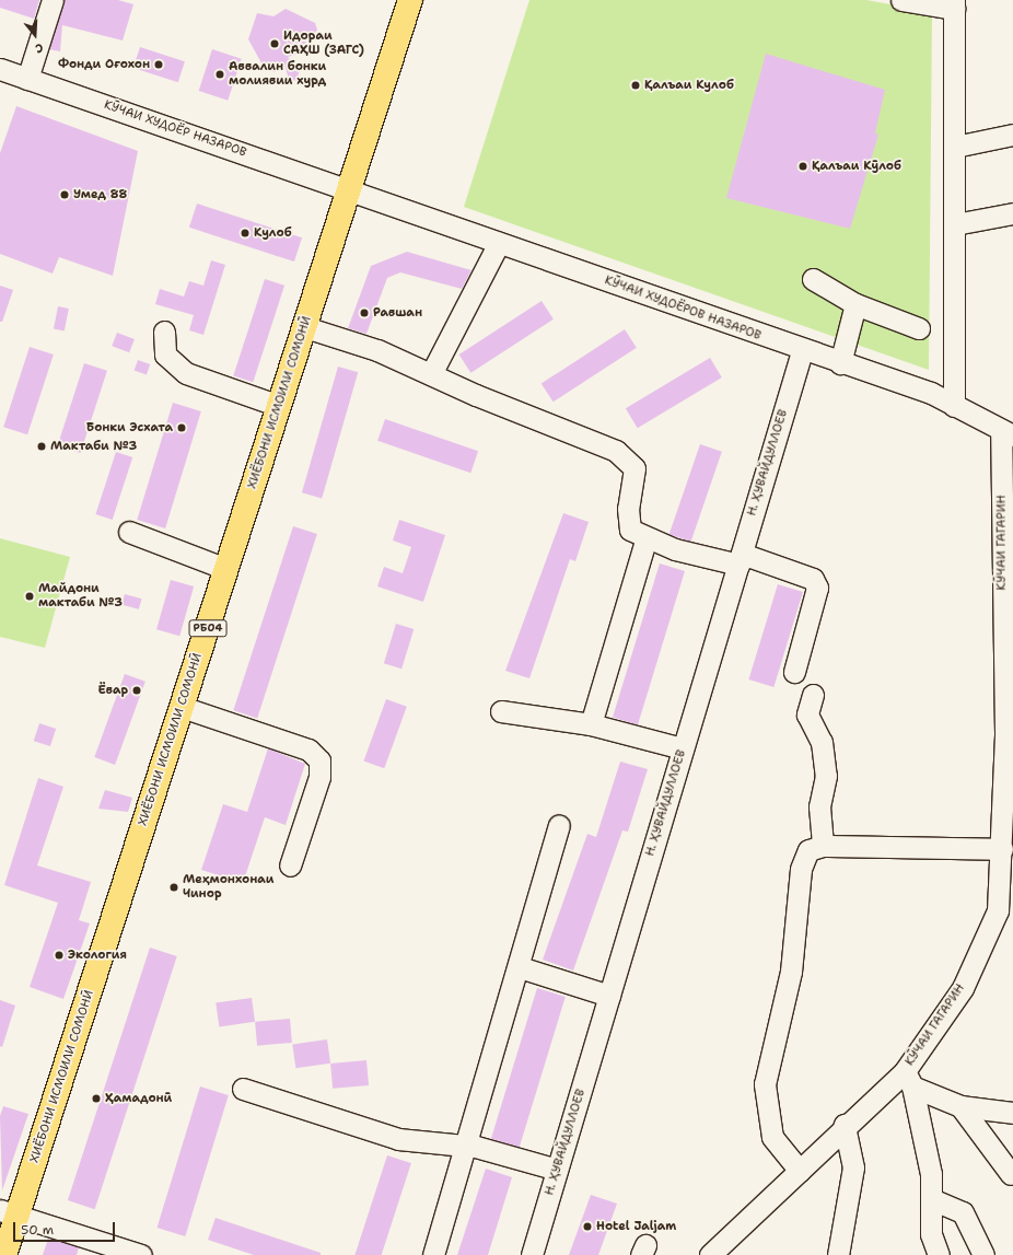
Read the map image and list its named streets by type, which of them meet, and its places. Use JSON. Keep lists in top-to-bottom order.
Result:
{
  "streets": {
    "main road": ["ХИЁБОНИ ИСМОИЛИ СОМОНӢ", "РБ04"],
    "street": [
      "КӮЧАИ ХУДОЁР НАЗАРОВ",
      "КӮЧАИ ХУДОЁРОВ НАЗАРОВ",
      "Н. ҲУВАЙДУЛЛОЕВ",
      "КӮЧАИ ГАГАРИН"
    ]
  },
  "crossings": [
    ["КӮЧАИ ХУДОЁР НАЗАРОВ", "КӮЧАИ ХУДОЁРОВ НАЗАРОВ"],
    ["КӮЧАИ ХУДОЁР НАЗАРОВ", "ХИЁБОНИ ИСМОИЛИ СОМОНӢ"],
    ["КӮЧАИ ХУДОЁРОВ НАЗАРОВ", "ХИЁБОНИ ИСМОИЛИ СОМОНӢ"],
    ["КӮЧАИ ХУДОЁРОВ НАЗАРОВ", "Н. ҲУВАЙДУЛЛОЕВ"],
    ["КӮЧАИ ХУДОЁРОВ НАЗАРОВ", "КӮЧАИ ГАГАРИН"]
  ],
  "places": [
    "Идораи САҲШ (ЗАГС)",
    "Фонди Оғохон",
    "Аввалин бонки молиявии хурд",
    "Қалъаи Кулоб",
    "Қалъаи Кӯлоб",
    "Умед 88",
    "Кулоб",
    "Равшан",
    "Бонки Эсхата",
    "Мактаби №3",
    "Майдони мактаби №3",
    "Ёвар",
    "Меҳмонхонаи Чинор",
    "Экология",
    "Ҳамадонӣ",
    "Hotel Jaljam"
  ],
  "scale_bar": "50 m",
  "north": "bottom"
}
